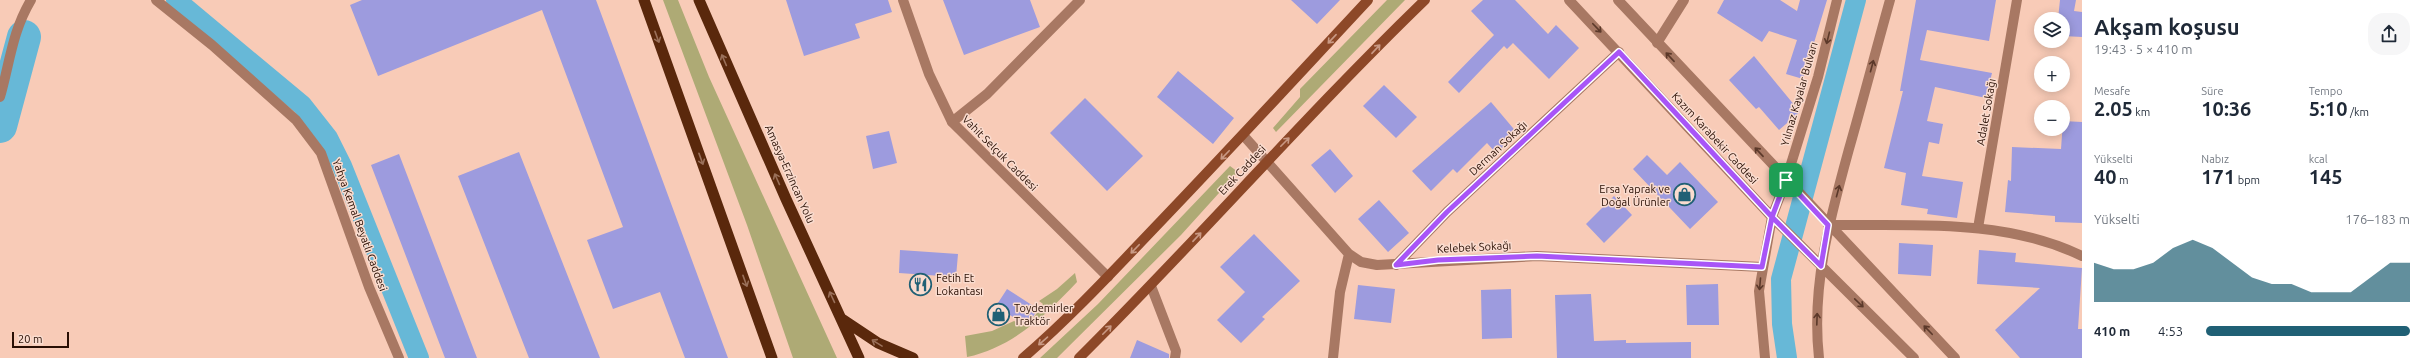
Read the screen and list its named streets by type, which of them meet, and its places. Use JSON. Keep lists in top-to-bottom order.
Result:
{
  "streets": {
    "highway": ["Amasya-Erzincan Yolu"],
    "main road": ["Erek Caddesi"],
    "street": [
      "Yılmaz Kayalar Bulvarı",
      "Adalet Sokağı",
      "Kazım Karabekir Caddesi",
      "Derman Sokağı",
      "Vahit Selçuk Caddesi",
      "Yahya Kemal Beyatlı Caddesi",
      "Kelebek Sokağı"
    ]
  },
  "crossings": [
    ["Yılmaz Kayalar Bulvarı", "Kazım Karabekir Caddesi"],
    ["Yılmaz Kayalar Bulvarı", "Kelebek Sokağı"],
    ["Kazım Karabekir Caddesi", "Derman Sokağı"],
    ["Derman Sokağı", "Kelebek Sokağı"],
    ["Vahit Selçuk Caddesi", "Erek Caddesi"],
    ["Erek Caddesi", "Kelebek Sokağı"]
  ],
  "places": {
    "shop": ["Ersa Yaprak ve Doğal Ürünler", "Toydemirler Traktör"],
    "restaurant": ["Fetih Et Lokantası"]
  },
  "scale_bar": "20 m",
  "page": {
    "heading": ["Akşam koşusu", "19:43 · 5 × 410 m"],
    "map_buttons": ["+", "−"],
    "stats": [
      ["Mesafe", "2.05 km"],
      ["Süre", "10:36"],
      ["Tempo", "5:10 /km"],
      ["Yükselti", "40 m"],
      ["Nabız", "171 bpm"],
      ["kcal", "145"]
    ],
    "chart": ["Yükselti", "176–183 m"],
    "list": [
      {
        "name": "410 m",
        "note": "4:53"
      }
    ],
    "scale": "20 m"
  }
}
